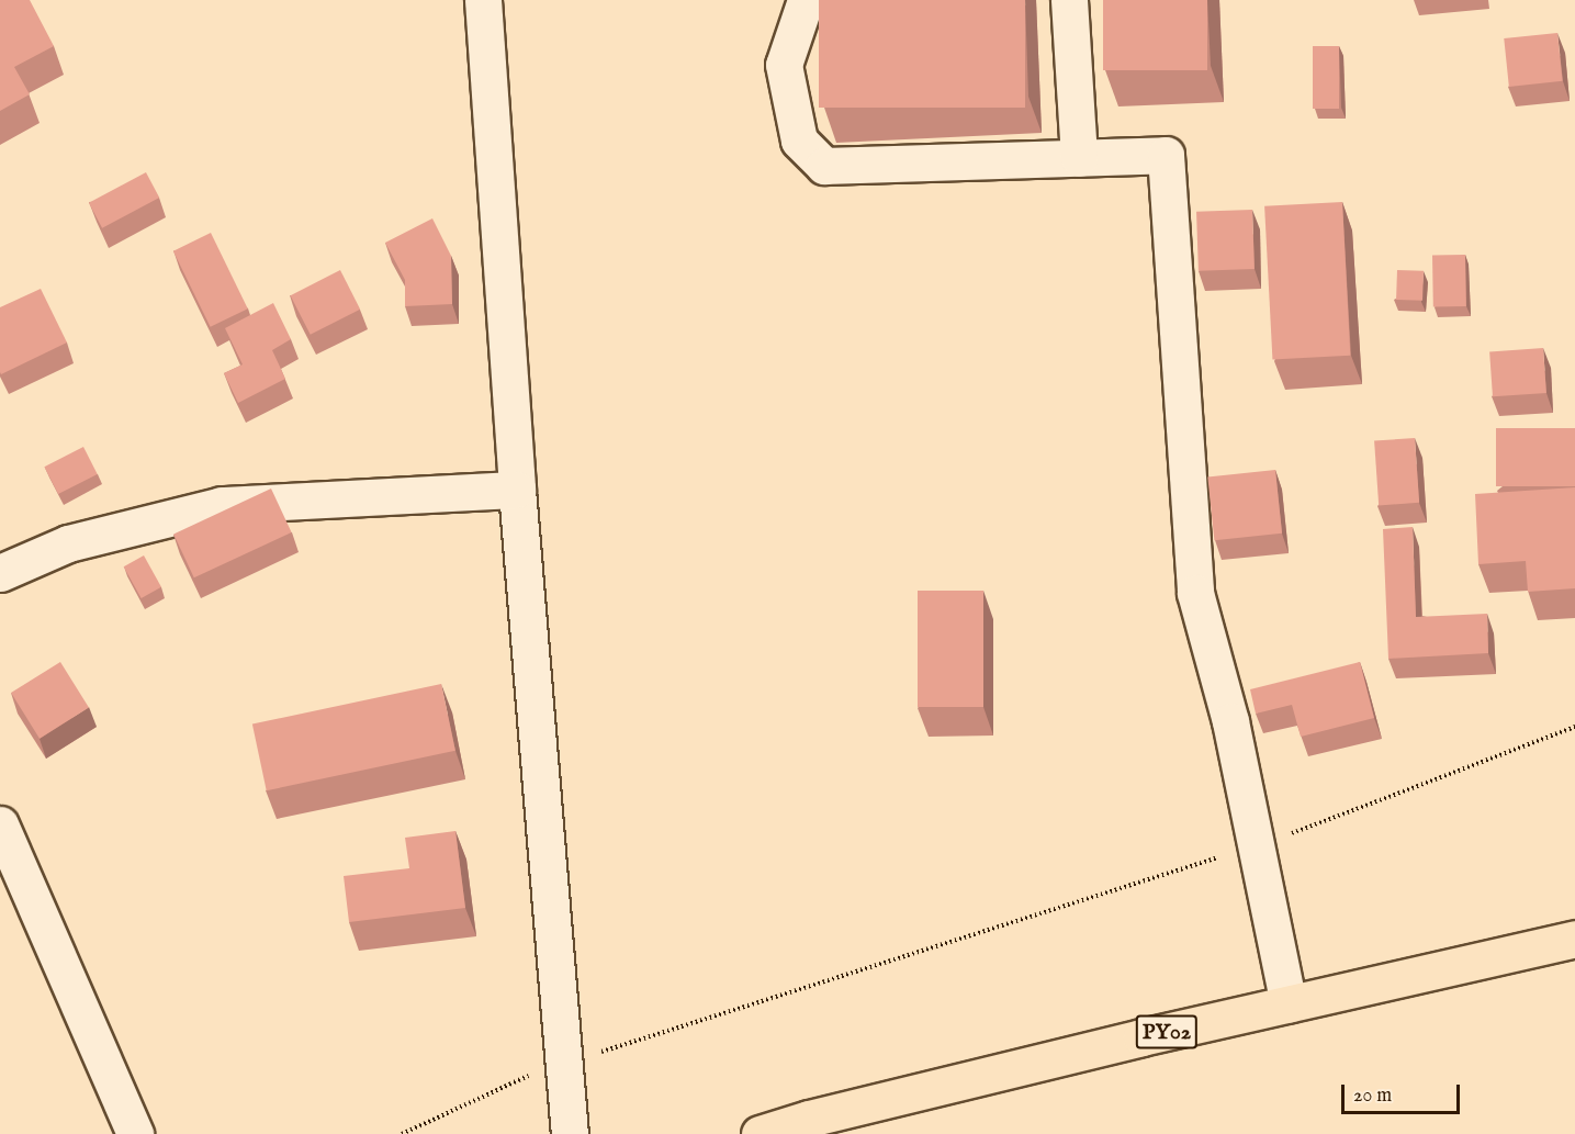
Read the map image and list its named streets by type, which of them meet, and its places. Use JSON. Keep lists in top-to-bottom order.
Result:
{
  "streets": {
    "main road": ["PY02"]
  },
  "scale_bar": "20 m"
}
